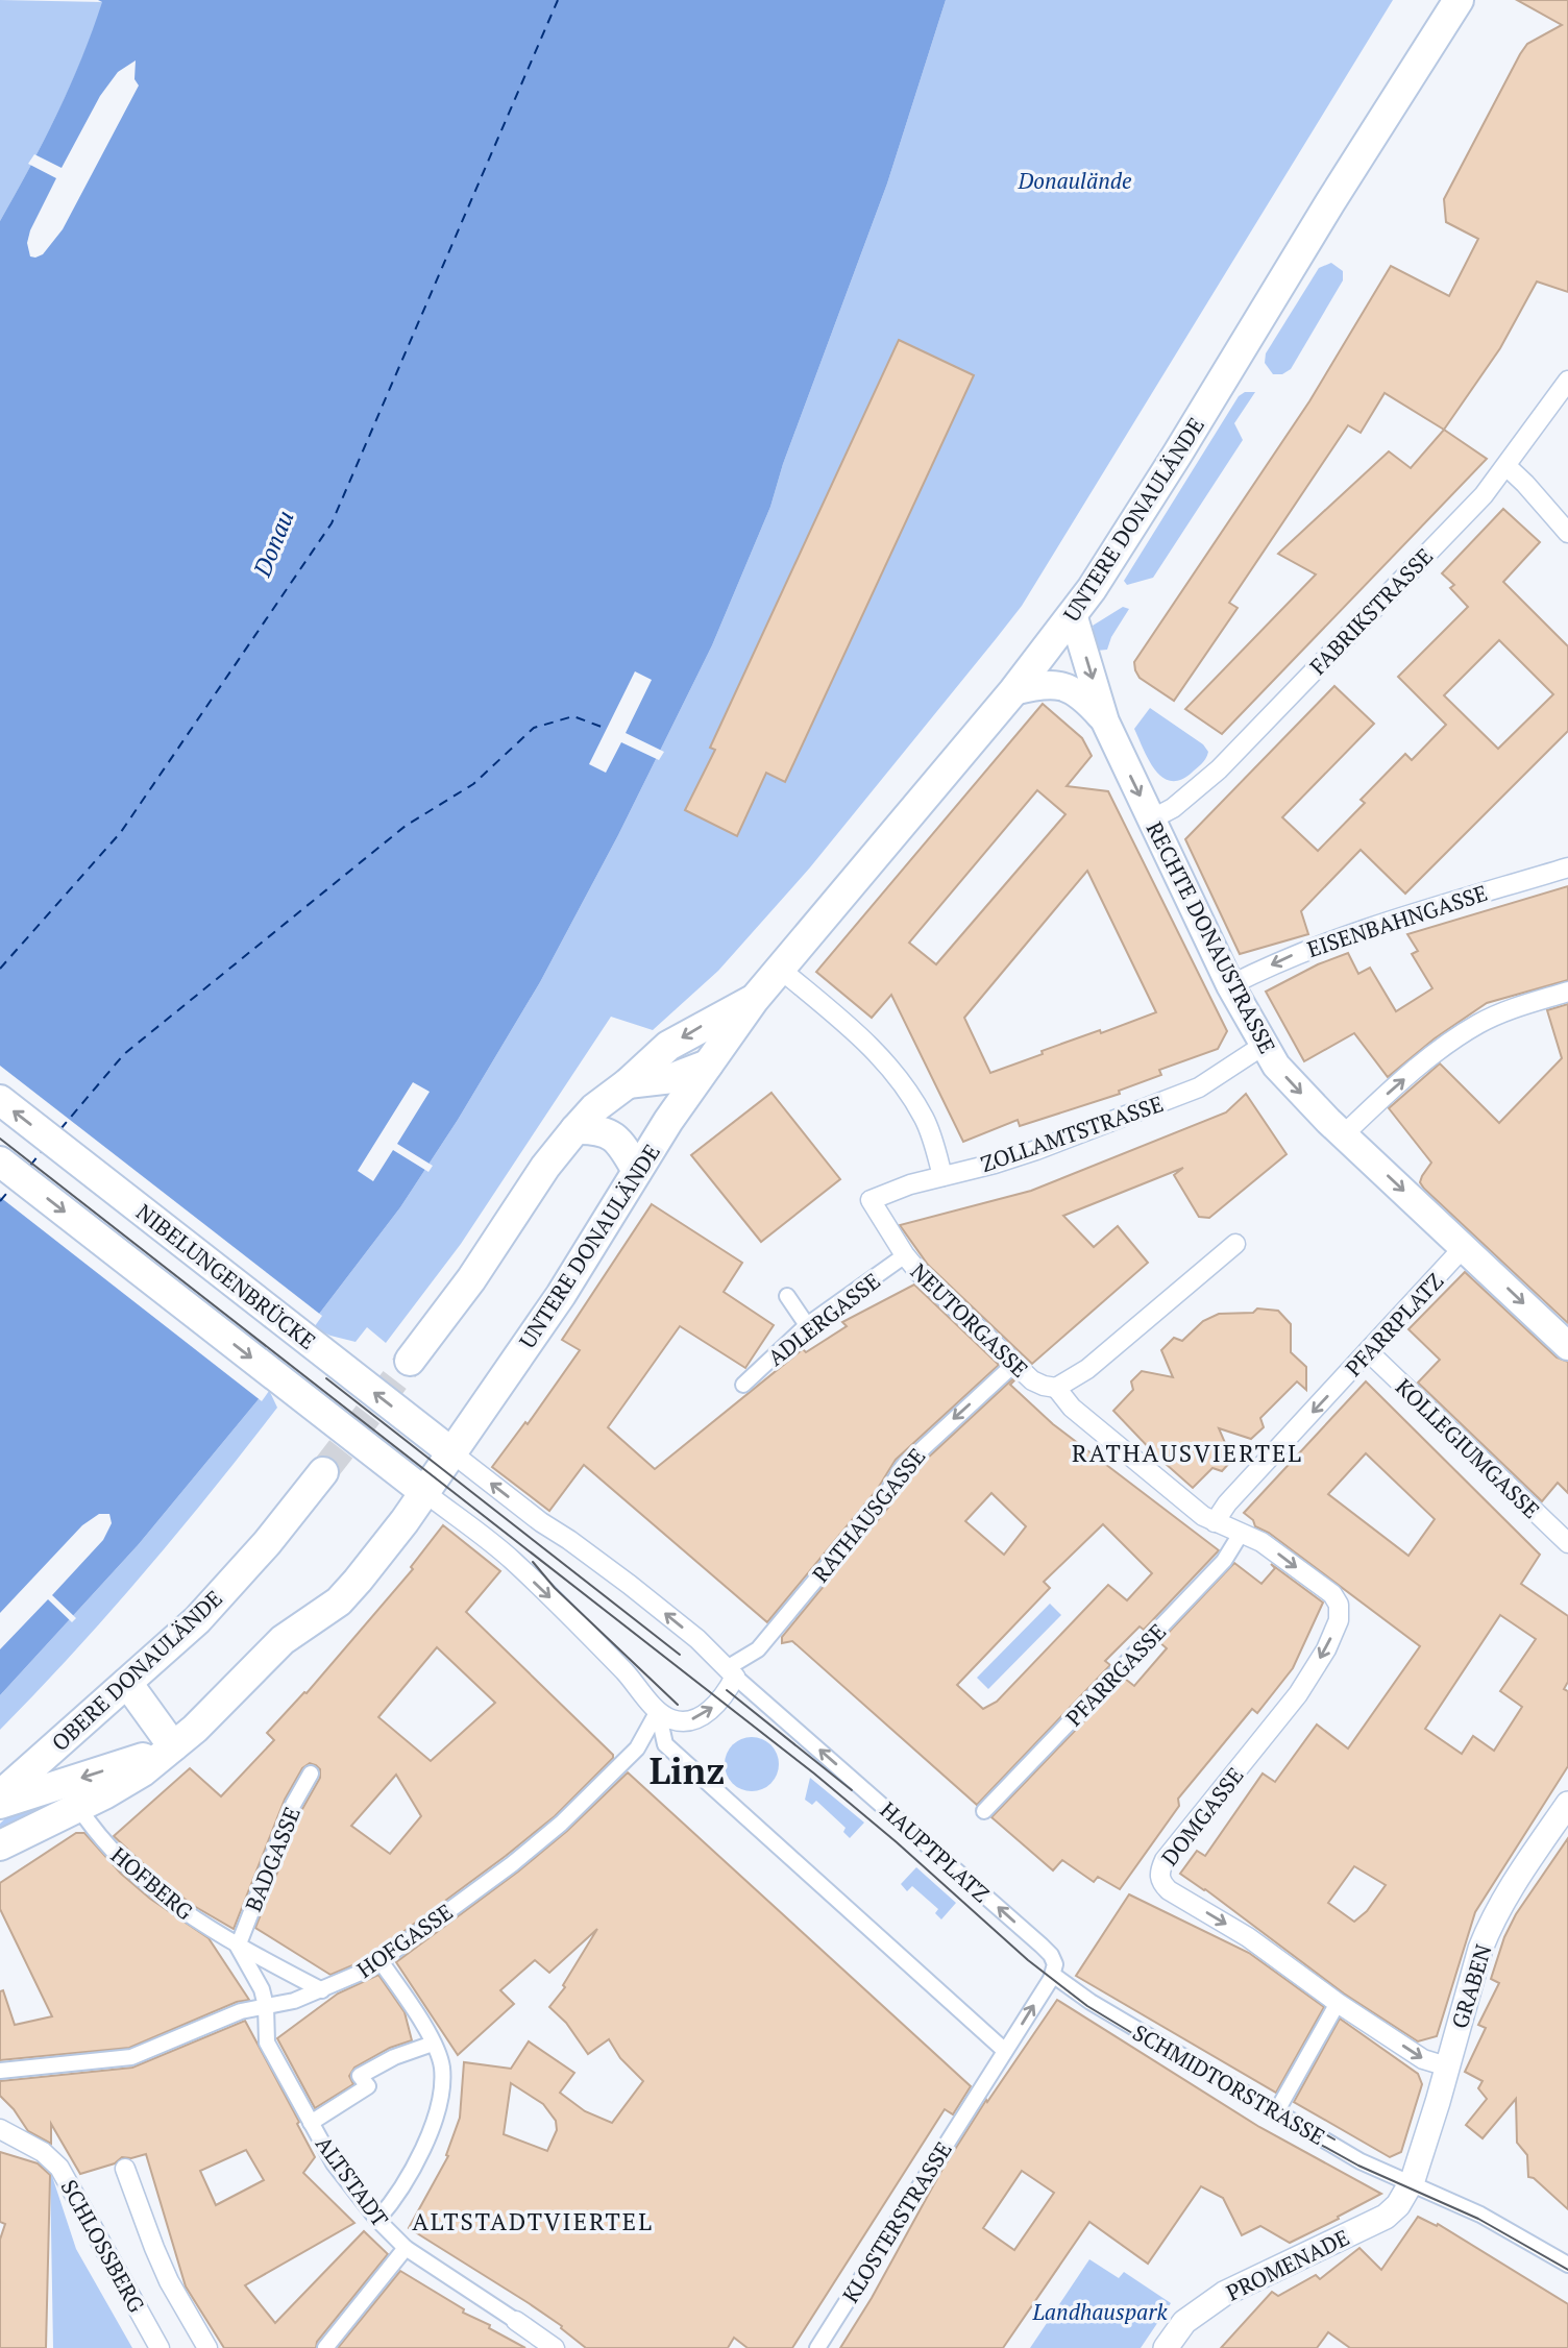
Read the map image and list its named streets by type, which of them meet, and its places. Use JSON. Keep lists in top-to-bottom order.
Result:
{
  "streets": {
    "main road": [
      "UNTERE DONAULÄNDE",
      "RECHTE DONAUSTRASSE",
      "NIBELUNGENBRÜCKE",
      "OBERE DONAULÄNDE"
    ],
    "street": [
      "FABRIKSTRASSE",
      "EISENBAHNGASSE",
      "ZOLLAMTSTRASSE",
      "ADLERGASSE",
      "NEUTORGASSE",
      "PFARRPLATZ",
      "KOLLEGIUMGASSE",
      "RATHAUSGASSE",
      "PFARRGASSE",
      "DOMGASSE",
      "HAUPTPLATZ",
      "BADGASSE",
      "HOFBERG",
      "HOFGASSE",
      "GRABEN",
      "SCHMIDTORSTRASSE",
      "ALTSTADT",
      "KLOSTERSTRASSE",
      "SCHLOSSBERG",
      "PROMENADE"
    ]
  },
  "crossings": [
    ["UNTERE DONAULÄNDE", "RECHTE DONAUSTRASSE"],
    ["UNTERE DONAULÄNDE", "NIBELUNGENBRÜCKE"],
    ["UNTERE DONAULÄNDE", "HAUPTPLATZ"],
    ["UNTERE DONAULÄNDE", "HOFBERG"],
    ["FABRIKSTRASSE", "RECHTE DONAUSTRASSE"],
    ["EISENBAHNGASSE", "RECHTE DONAUSTRASSE"],
    ["RECHTE DONAUSTRASSE", "ZOLLAMTSTRASSE"],
    ["ZOLLAMTSTRASSE", "NEUTORGASSE"],
    ["NIBELUNGENBRÜCKE", "HAUPTPLATZ"],
    ["ADLERGASSE", "NEUTORGASSE"],
    ["NEUTORGASSE", "RATHAUSGASSE"],
    ["PFARRPLATZ", "KOLLEGIUMGASSE"],
    ["RATHAUSGASSE", "HAUPTPLATZ"],
    ["PFARRGASSE", "DOMGASSE"],
    ["DOMGASSE", "GRABEN"],
    ["HAUPTPLATZ", "SCHMIDTORSTRASSE"],
    ["BADGASSE", "HOFBERG"],
    ["HOFBERG", "HOFGASSE"],
    ["HOFBERG", "ALTSTADT"],
    ["HOFGASSE", "ALTSTADT"],
    ["GRABEN", "SCHMIDTORSTRASSE"],
    ["GRABEN", "PROMENADE"],
    ["SCHMIDTORSTRASSE", "PROMENADE"]
  ],
  "one_way": ["RECHTE DONAUSTRASSE", "PFARRPLATZ", "RATHAUSGASSE"],
  "districts": ["RATHAUSVIERTEL", "Linz", "ALTSTADTVIERTEL"],
  "water": ["Donau"],
  "parks": ["Donaulände", "Landhauspark"]
}
